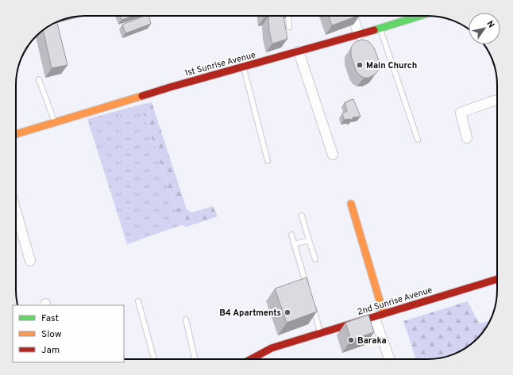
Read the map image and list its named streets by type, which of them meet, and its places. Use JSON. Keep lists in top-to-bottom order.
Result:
{
  "streets": {
    "street": ["1st Sunrise Avenue", "2nd Sunrise Avenue"]
  },
  "places": ["Main Church", "B4 Apartments", "Baraka"],
  "legend": ["Fast", "Slow", "Jam"],
  "north": "top right"
}
